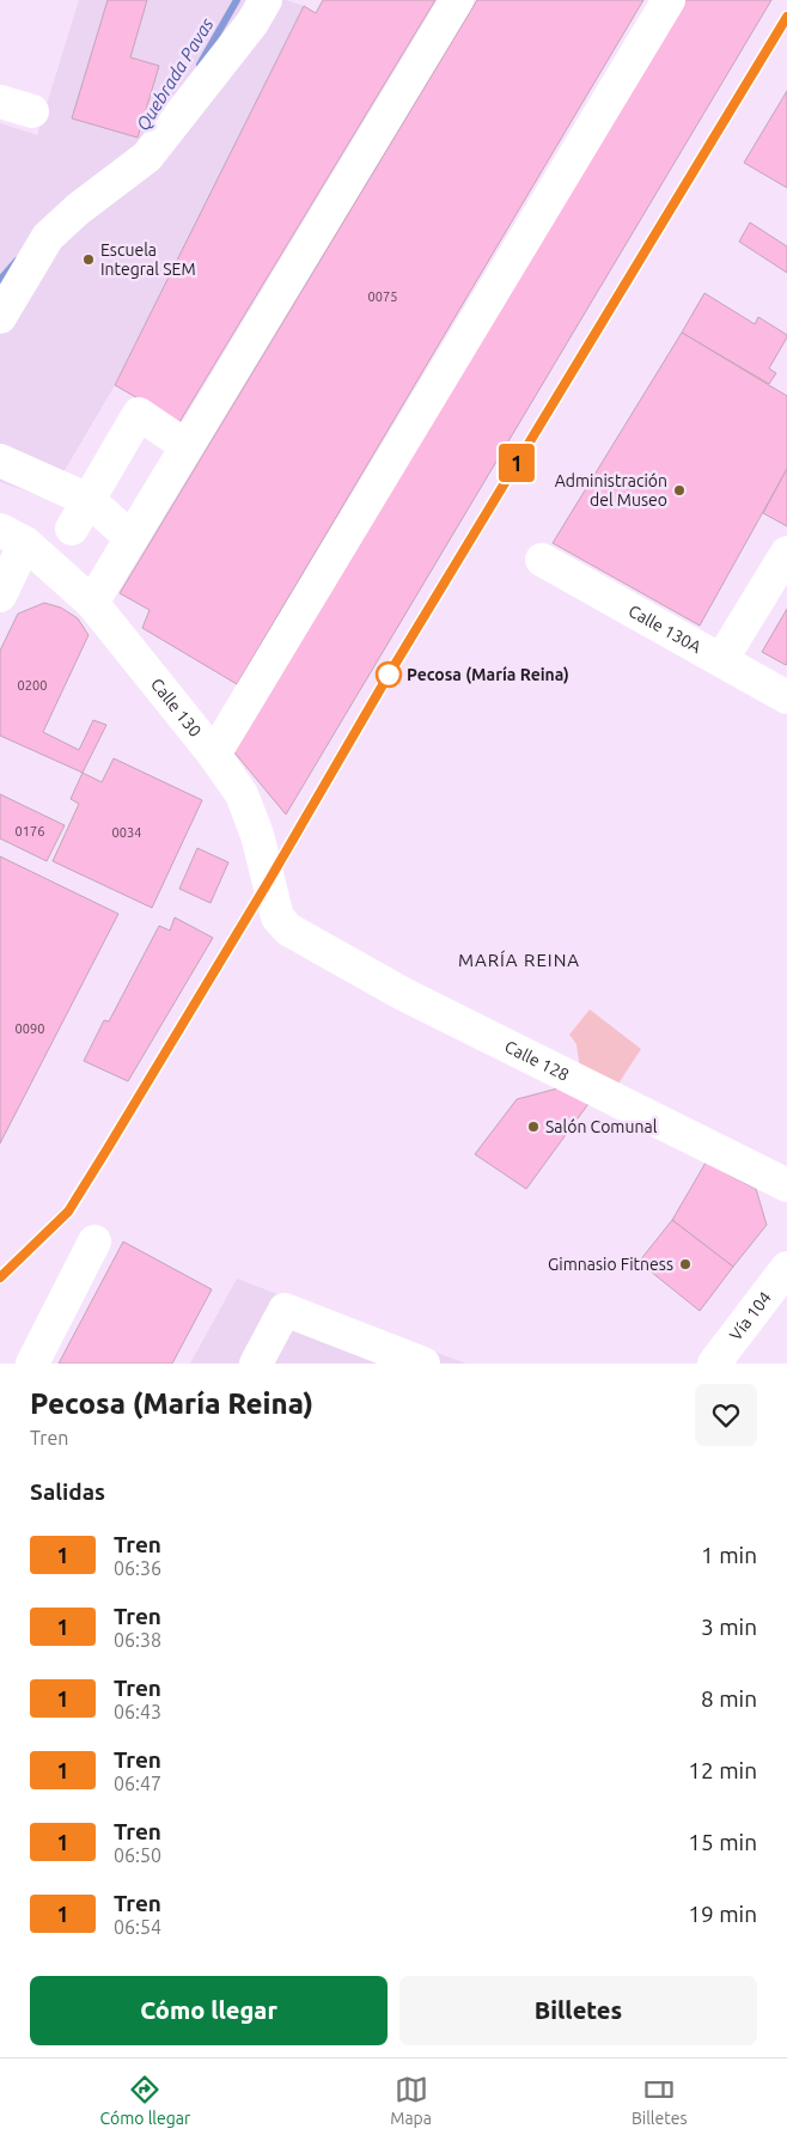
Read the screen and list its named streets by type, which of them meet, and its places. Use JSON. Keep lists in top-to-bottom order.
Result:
{
  "streets": {
    "street": [
      "Calle 130A",
      "Calle 130",
      "Calle 128",
      "Vía 104"
    ]
  },
  "crossings": [
    ["Calle 130", "Calle 128"]
  ],
  "districts": ["MARÍA REINA"],
  "water": ["Quebrada Pavas"],
  "places": [
    "Escuela Integral SEM",
    "Administración del Museo",
    "Pecosa (María Reina)",
    "Salón Comunal",
    "Gimnasio Fitness"
  ],
  "house_numbers": [
    "0075",
    "0200",
    "0176",
    "0034",
    "0090"
  ],
  "page": {
    "on_map": "1",
    "heading": [
      ["Pecosa (María Reina)", "Tren"],
      "Salidas"
    ],
    "list": [
      {
        "mark": "1",
        "name": "Tren",
        "note": "06:36",
        "value": "1 min"
      },
      {
        "mark": "1",
        "name": "Tren",
        "note": "06:38",
        "value": "3 min"
      },
      {
        "mark": "1",
        "name": "Tren",
        "note": "06:43",
        "value": "8 min"
      },
      {
        "mark": "1",
        "name": "Tren",
        "note": "06:47",
        "value": "12 min"
      },
      {
        "mark": "1",
        "name": "Tren",
        "note": "06:50",
        "value": "15 min"
      },
      {
        "mark": "1",
        "name": "Tren",
        "note": "06:54",
        "value": "19 min"
      }
    ],
    "buttons": ["Cómo llegar", "Billetes"],
    "tabs": ["Cómo llegar", "Mapa", "Billetes"]
  }
}
